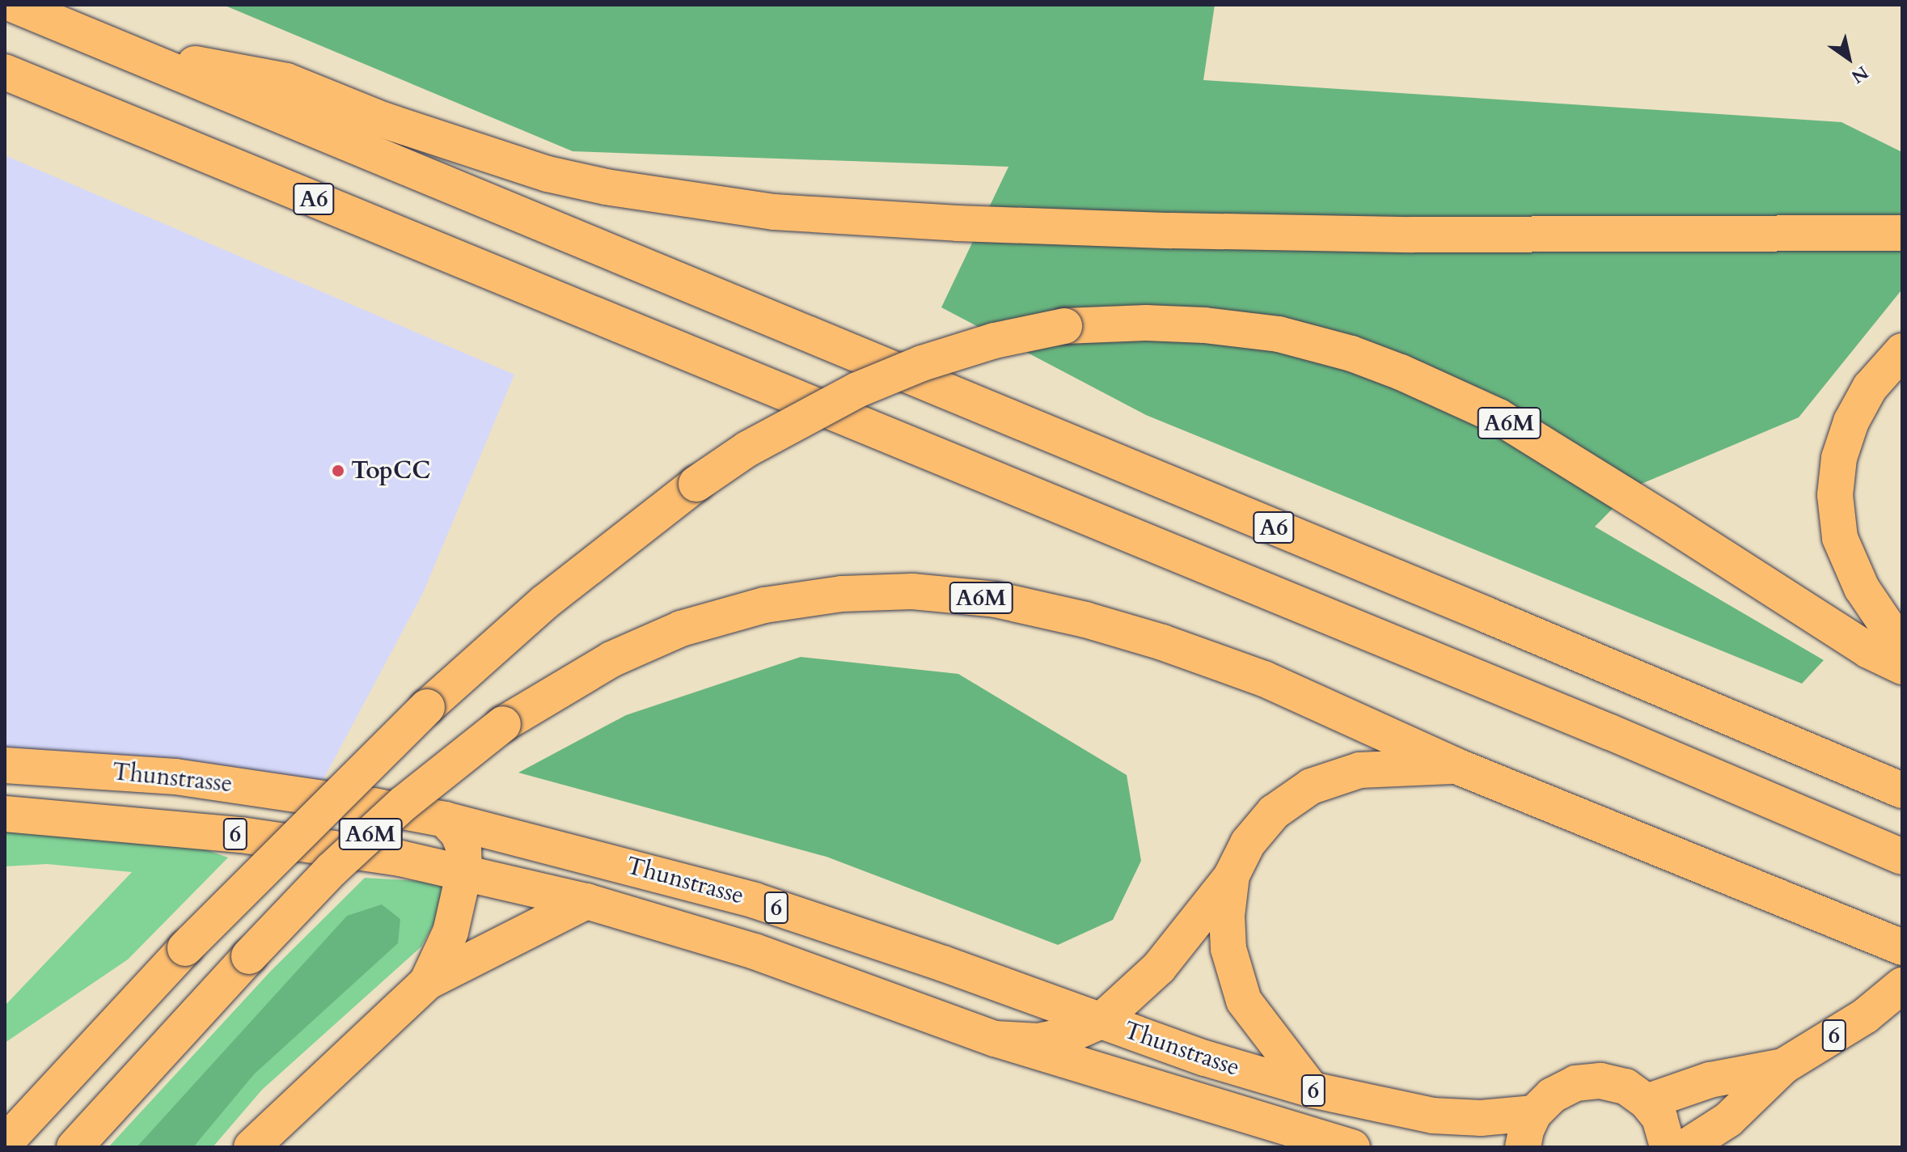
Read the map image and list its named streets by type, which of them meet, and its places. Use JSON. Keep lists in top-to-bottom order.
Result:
{
  "streets": {
    "main road": [
      "A6",
      "A6M",
      "Thunstrasse",
      "6"
    ]
  },
  "places": ["TopCC"],
  "north": "bottom right"
}
